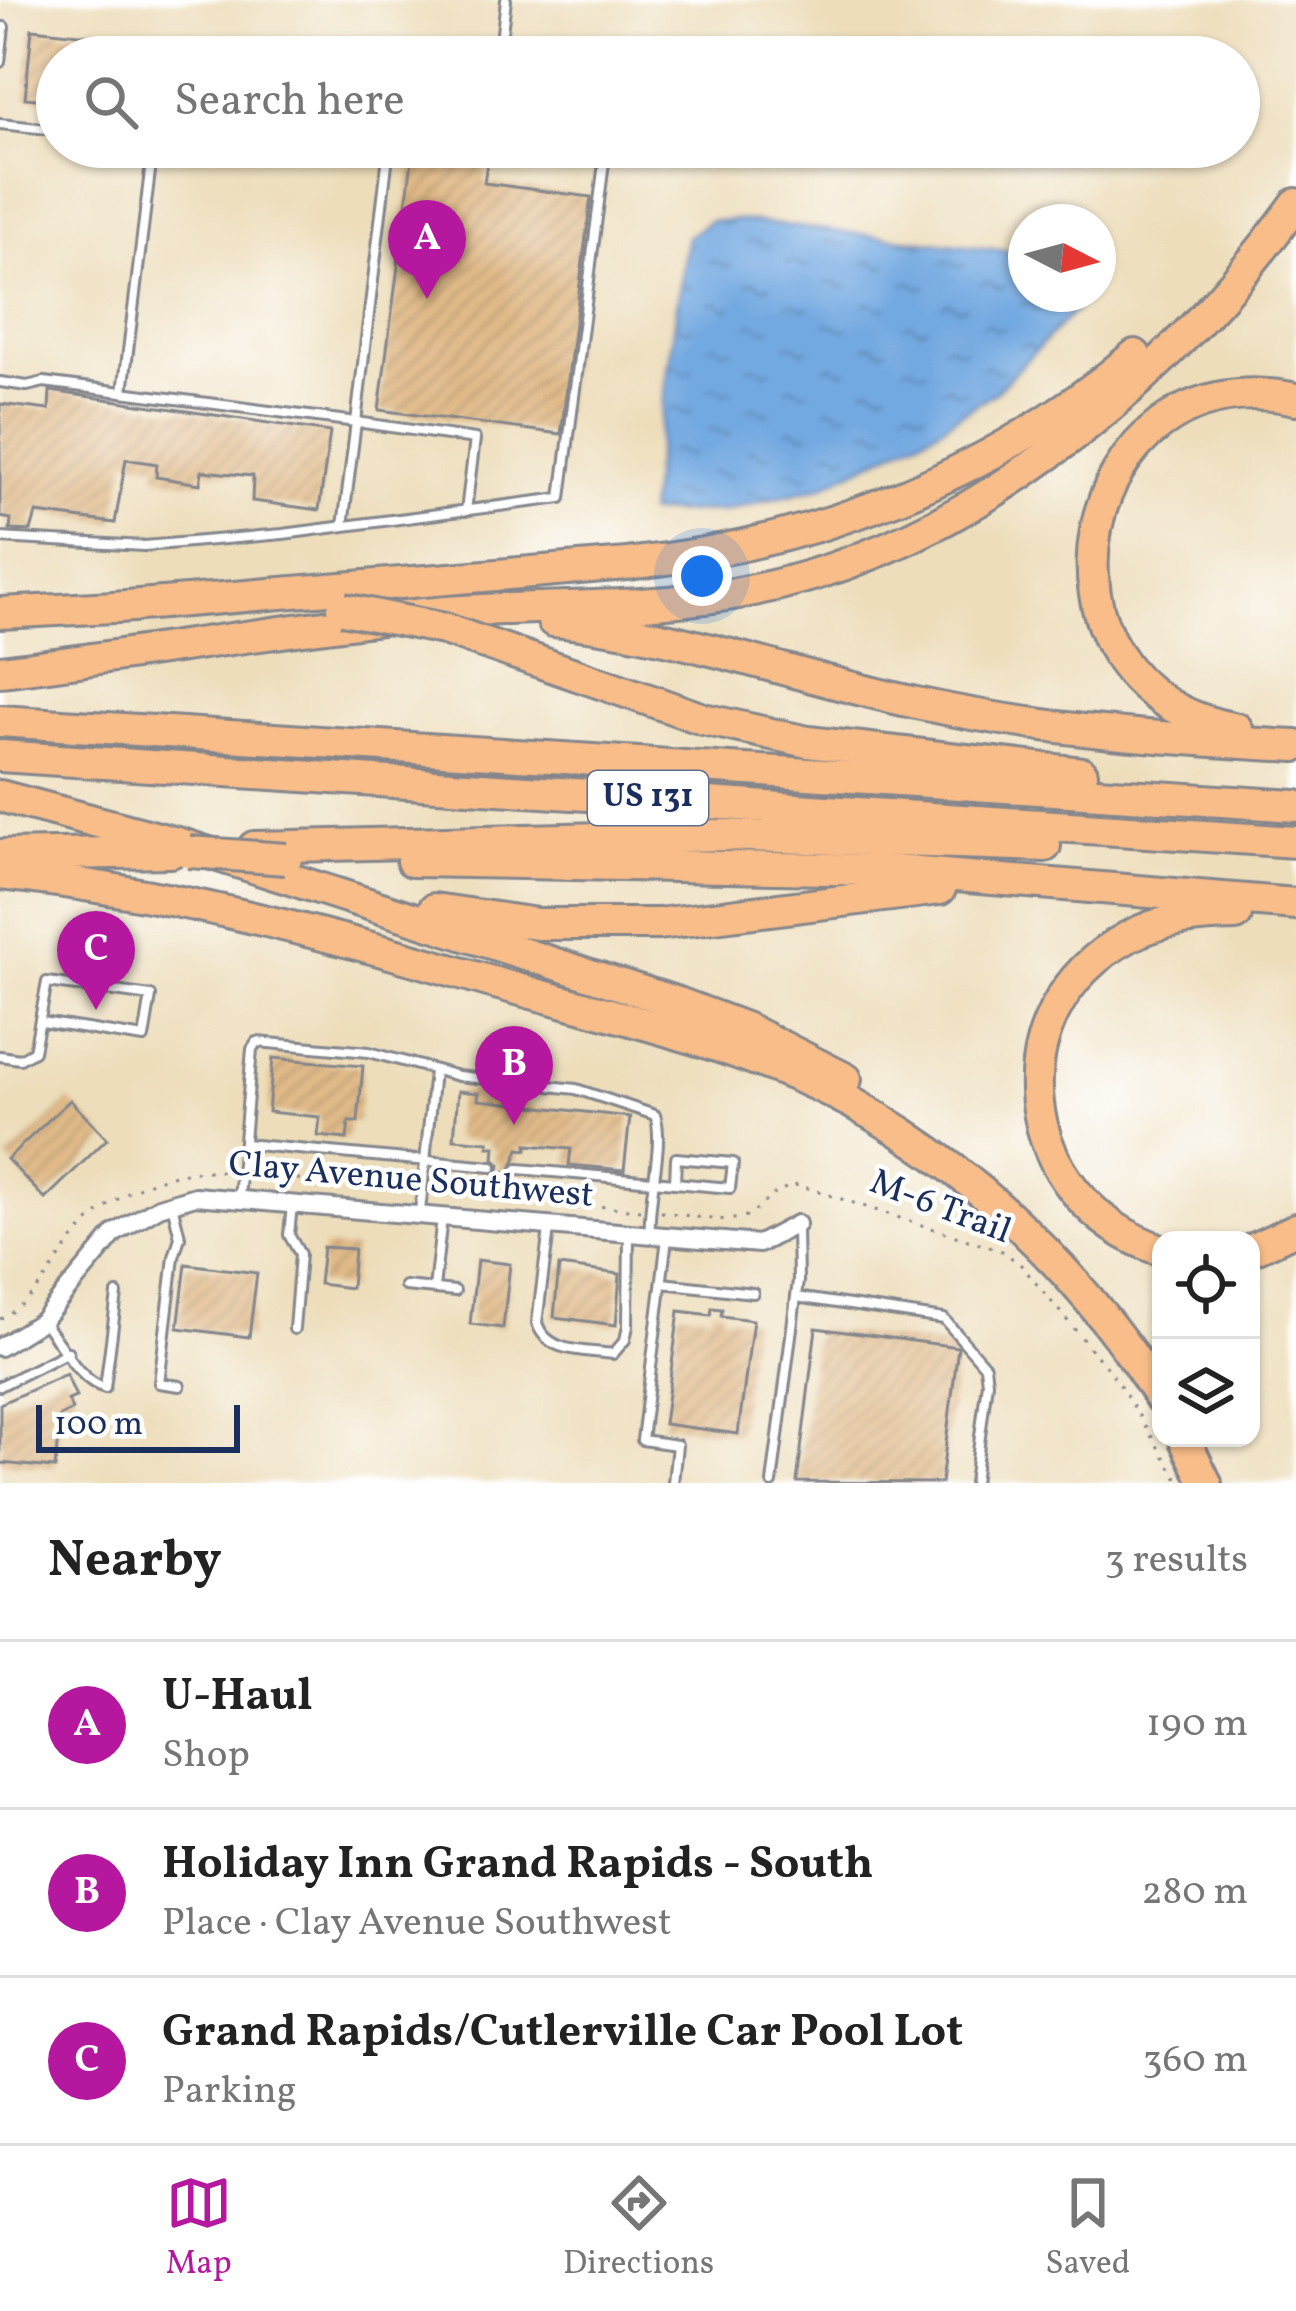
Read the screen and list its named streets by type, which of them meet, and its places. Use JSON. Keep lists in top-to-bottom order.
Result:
{
  "streets": {
    "highway": ["US 131"],
    "street": ["Clay Avenue Southwest"],
    "path": ["M-6 Trail"]
  },
  "scale_bar": "100 m",
  "north": "right",
  "page": {
    "search": "Search here",
    "pins": ["A", "C", "B"],
    "scale": "100 m",
    "heading": ["Nearby", "3 results"],
    "list": [
      {
        "mark": "A",
        "name": "U-Haul",
        "note": "Shop",
        "value": "190 m"
      },
      {
        "mark": "B",
        "name": "Holiday Inn Grand Rapids - South",
        "note": "Place · Clay Avenue Southwest",
        "value": "280 m"
      },
      {
        "mark": "C",
        "name": "Grand Rapids/Cutlerville Car Pool Lot",
        "note": "Parking",
        "value": "360 m"
      }
    ],
    "nav": ["Map", "Directions", "Saved"]
  }
}
